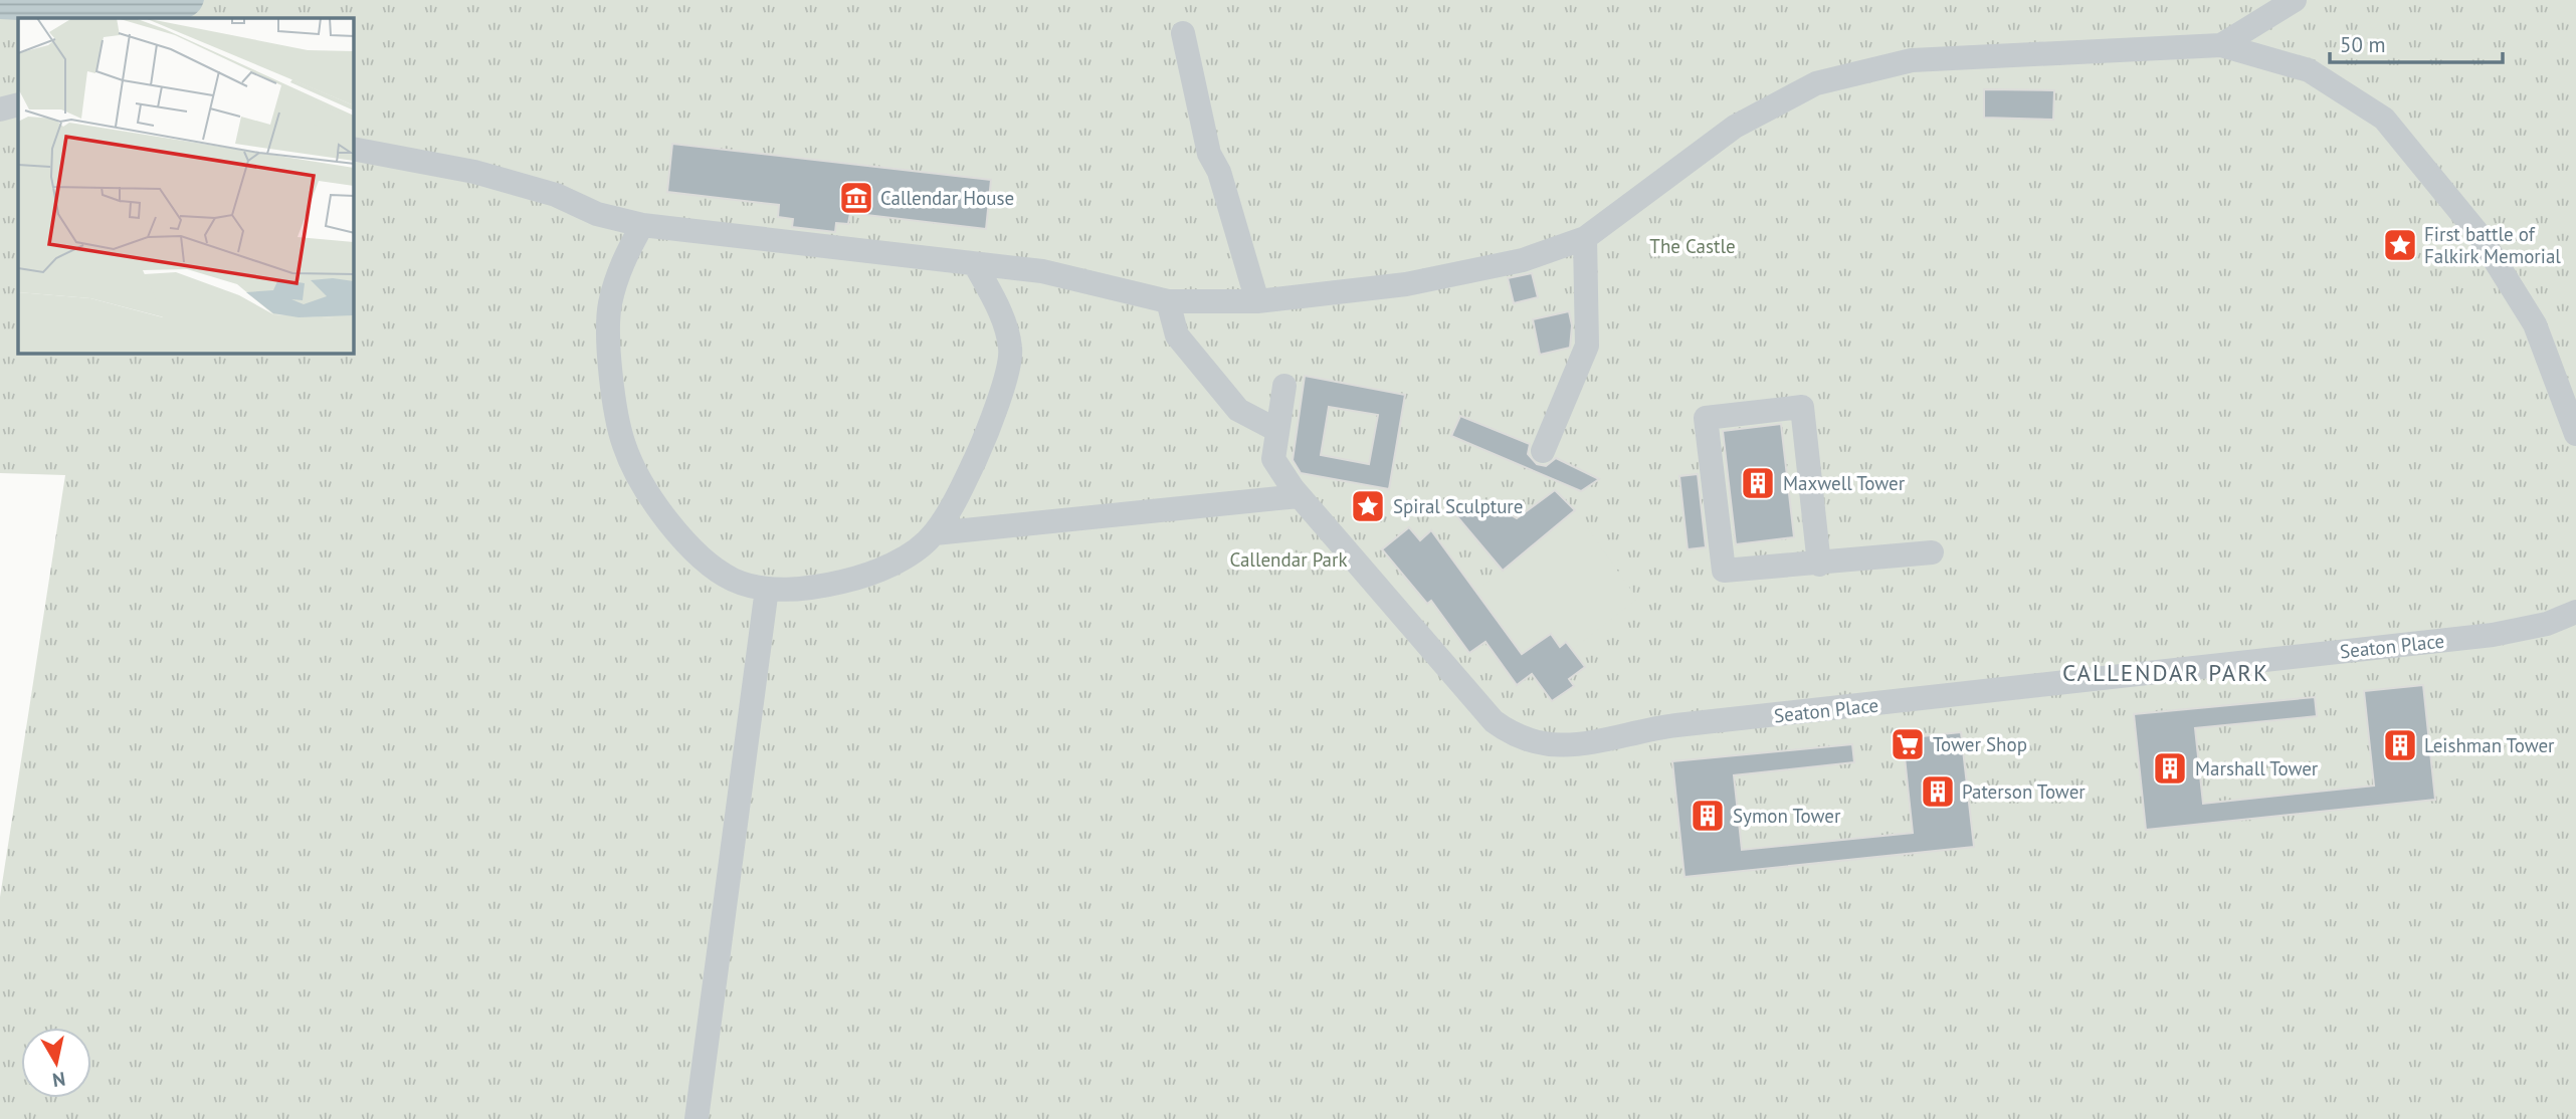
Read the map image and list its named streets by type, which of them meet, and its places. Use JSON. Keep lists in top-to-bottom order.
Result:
{
  "streets": {
    "street": ["Seaton Place"]
  },
  "districts": ["CALLENDAR PARK"],
  "parks": ["The Castle", "Callendar Park"],
  "places": {
    "museum": ["Callendar House"],
    "place": ["First battle of Falkirk Memorial", "Spiral Sculpture"],
    "building": [
      "Maxwell Tower",
      "Leishman Tower",
      "Marshall Tower",
      "Paterson Tower",
      "Symon Tower"
    ],
    "supermarket": ["Tower Shop"]
  },
  "scale_bar": "50 m",
  "north": "bottom"
}
